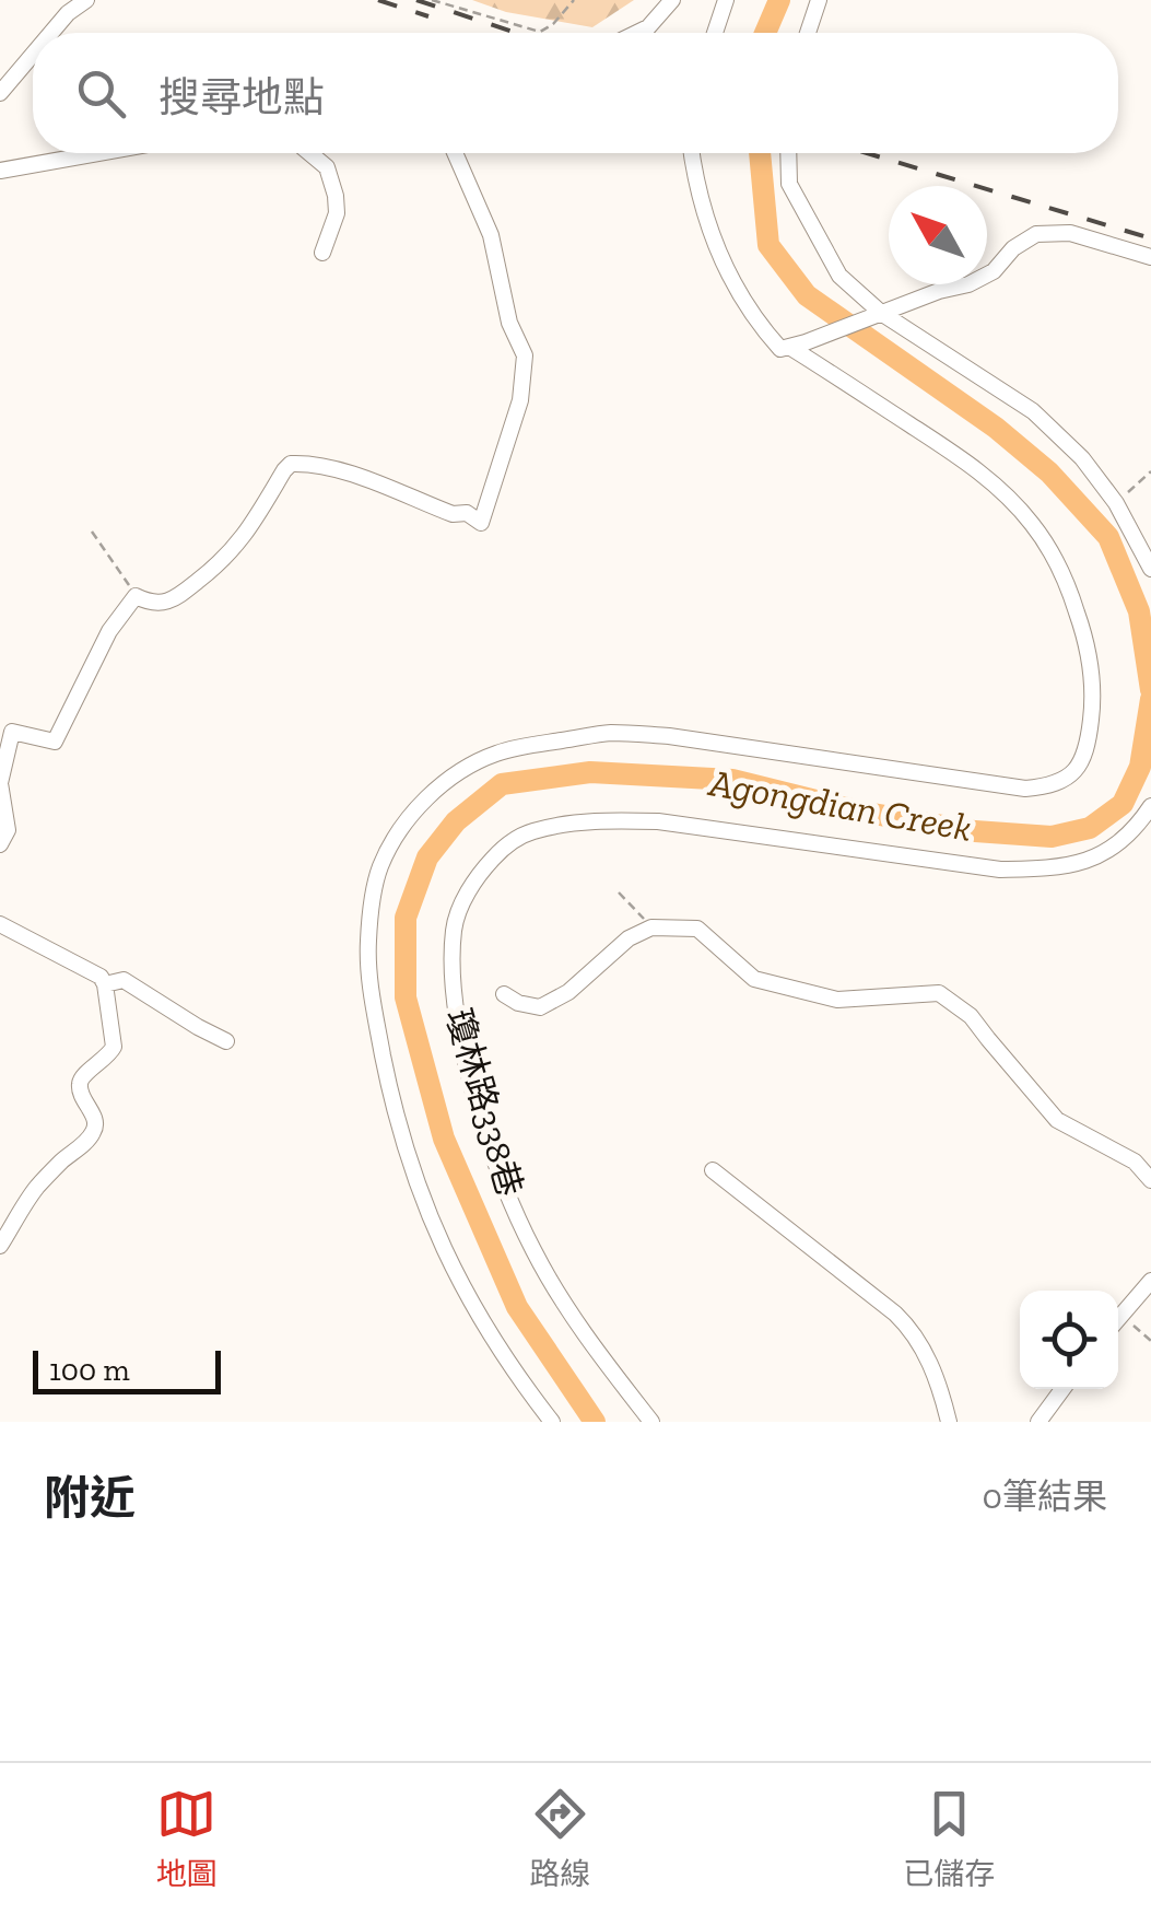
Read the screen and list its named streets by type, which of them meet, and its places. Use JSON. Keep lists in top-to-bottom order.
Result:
{
  "streets": {
    "street": ["瓊林路338巷"]
  },
  "water": ["Agongdian Creek"],
  "scale_bar": "100 m",
  "north": "top left",
  "page": {
    "search": "搜尋地點",
    "scale": "100 m",
    "heading": ["附近", "0筆結果"],
    "nav": ["地圖", "路線", "已儲存"]
  }
}
